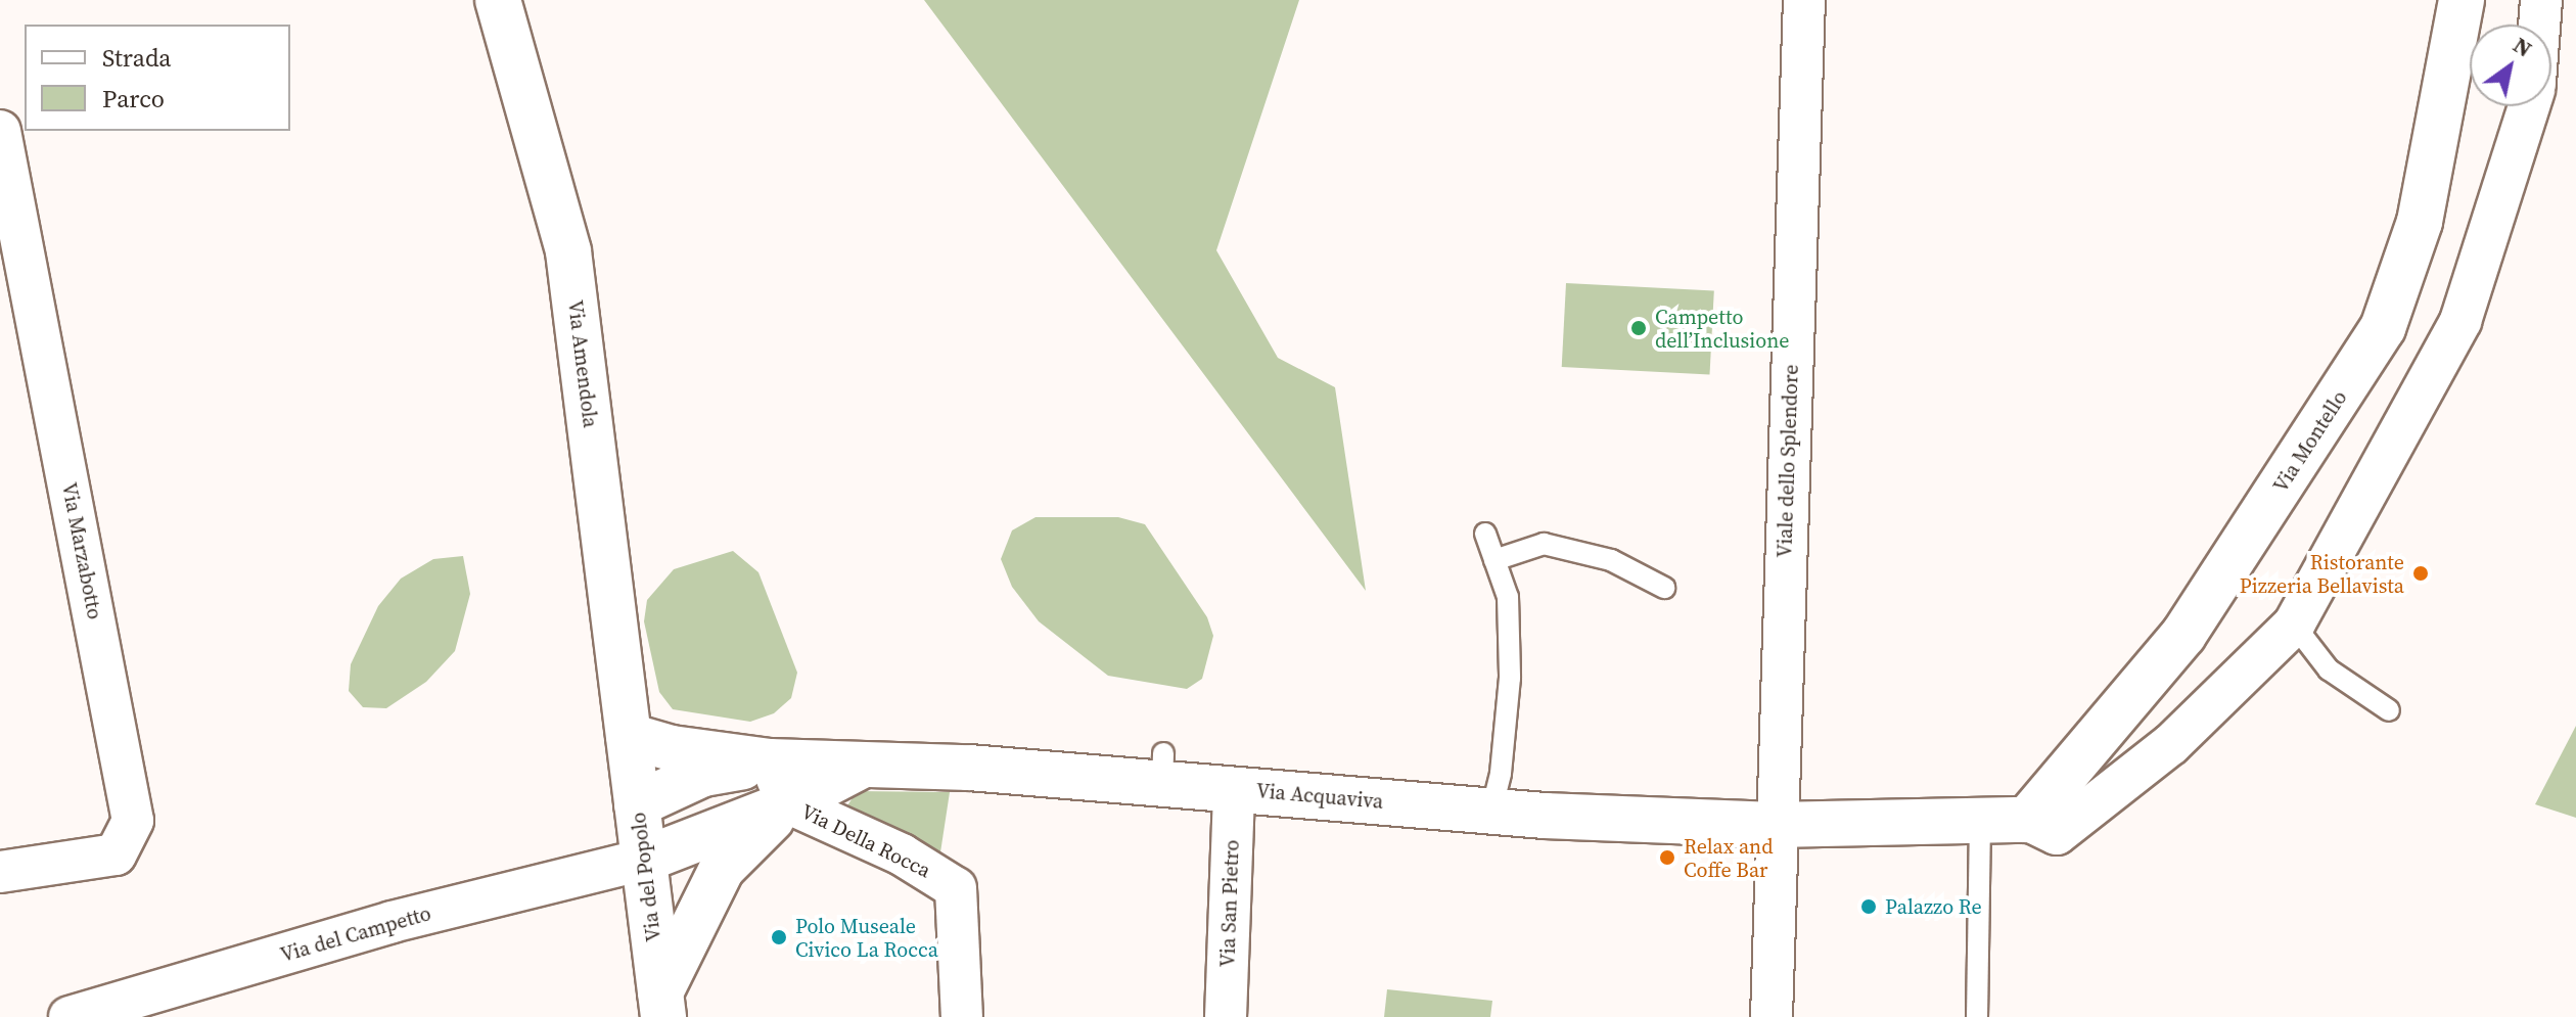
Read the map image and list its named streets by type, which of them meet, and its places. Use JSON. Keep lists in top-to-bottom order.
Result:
{
  "streets": {
    "main road": [
      "Via Amendola",
      "Via Montello",
      "Via Acquaviva",
      "Via del Popolo"
    ],
    "street": [
      "Viale dello Splendore",
      "Via Marzabotto",
      "Via Della Rocca",
      "Via San Pietro",
      "Via del Campetto"
    ]
  },
  "crossings": [
    ["Via Amendola", "Via Acquaviva"],
    ["Via Amendola", "Via del Popolo"],
    ["Viale dello Splendore", "Via Acquaviva"],
    ["Via Acquaviva", "Via Della Rocca"],
    ["Via Acquaviva", "Via del Popolo"],
    ["Via Acquaviva", "Via San Pietro"],
    ["Via del Popolo", "Via del Campetto"]
  ],
  "places": [
    "Campetto dell’Inclusione",
    "Ristorante Pizzeria Bellavista",
    "Relax and Coffe Bar",
    "Palazzo Re",
    "Polo Museale Civico La Rocca"
  ],
  "legend": ["Strada", "Parco"],
  "north": "top right"
}
